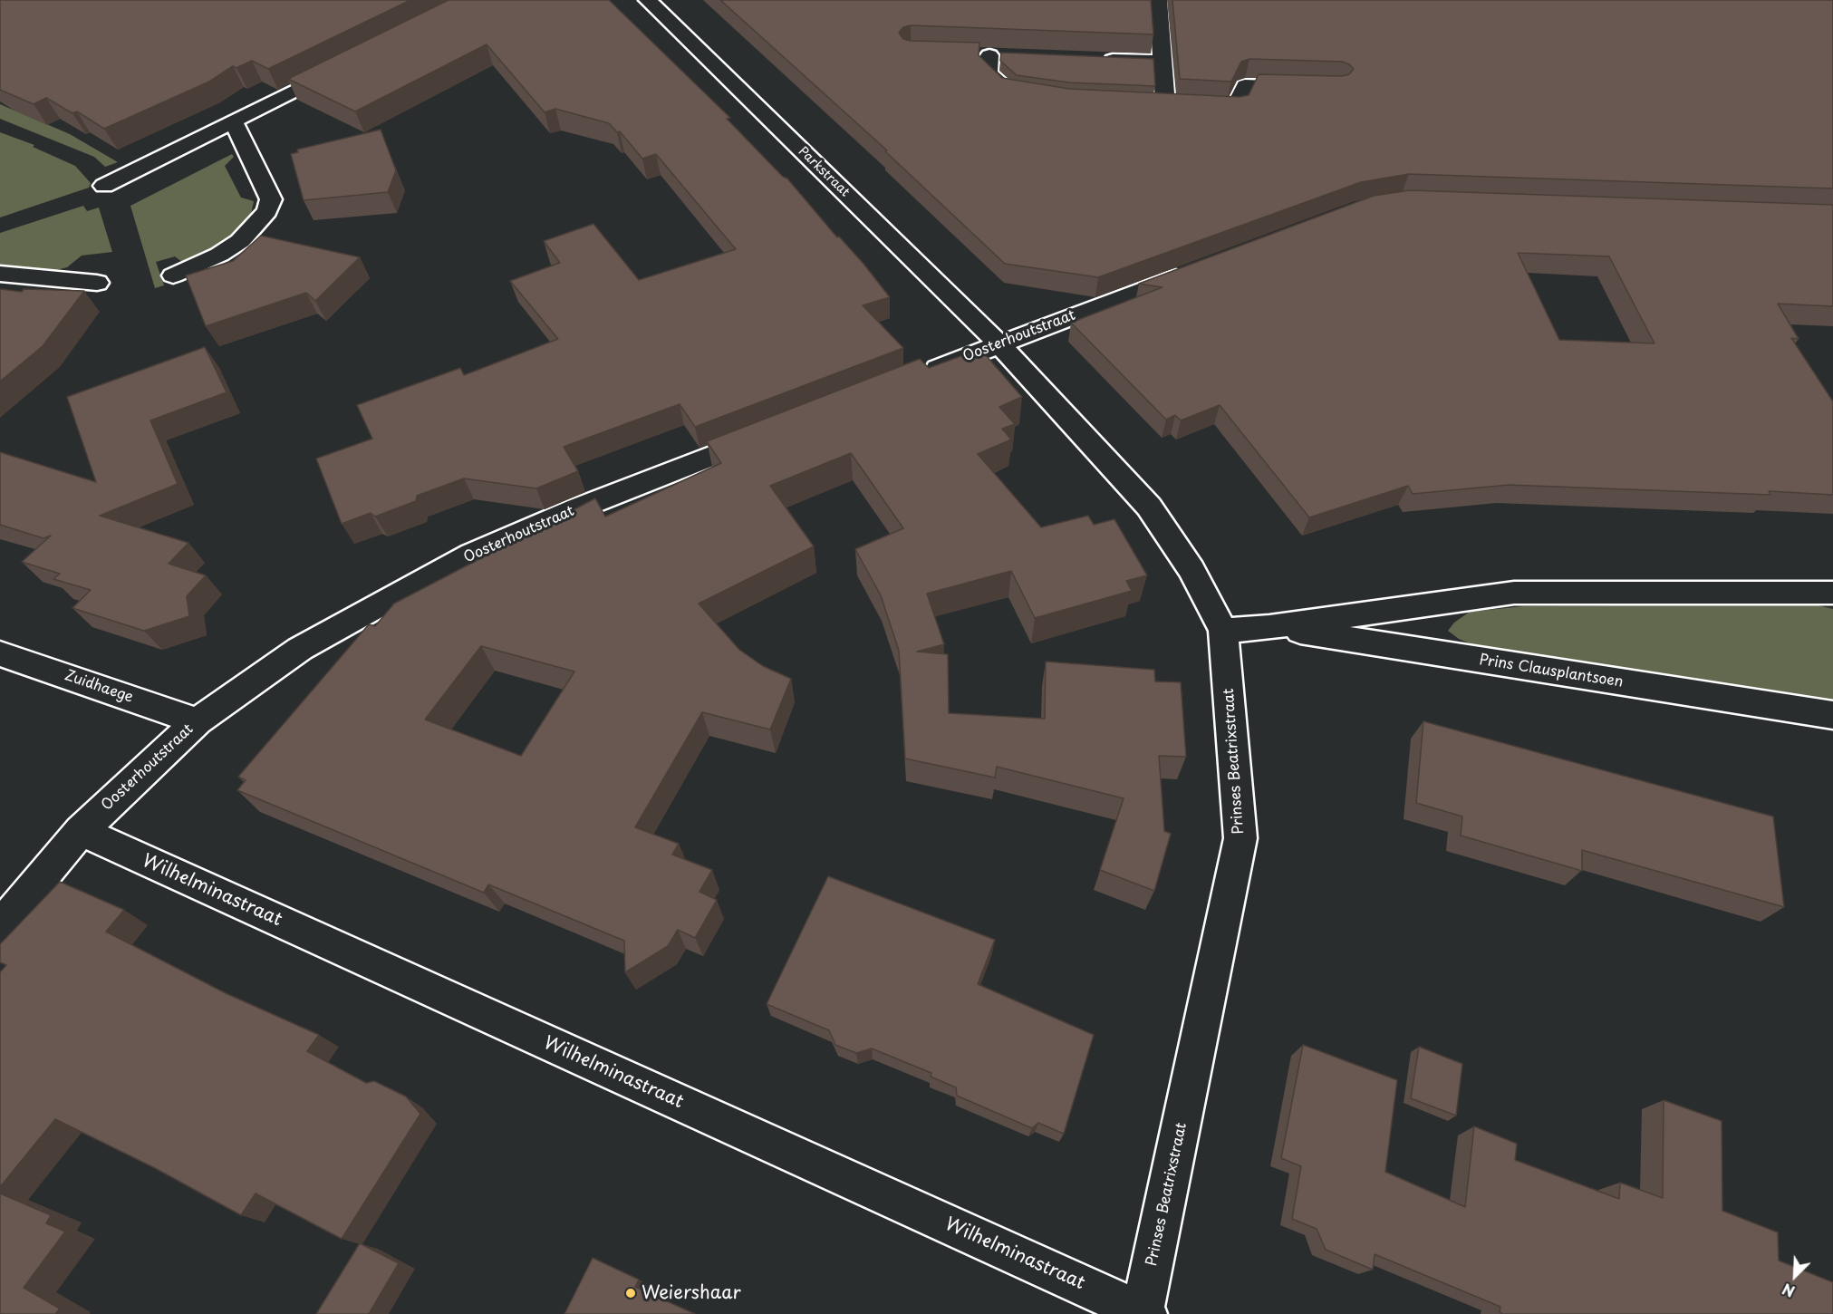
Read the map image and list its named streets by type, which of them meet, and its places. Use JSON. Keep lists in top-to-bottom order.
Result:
{
  "streets": {
    "street": [
      "Parkstraat",
      "Oosterhoutstraat",
      "Prins Clausplantsoen",
      "Zuidhaege",
      "Prinses Beatrixstraat",
      "Wilhelminastraat"
    ]
  },
  "crossings": [
    ["Parkstraat", "Oosterhoutstraat"],
    ["Parkstraat", "Prinses Beatrixstraat"],
    ["Oosterhoutstraat", "Zuidhaege"],
    ["Oosterhoutstraat", "Prinses Beatrixstraat"],
    ["Oosterhoutstraat", "Wilhelminastraat"],
    ["Prins Clausplantsoen", "Prinses Beatrixstraat"],
    ["Prinses Beatrixstraat", "Wilhelminastraat"]
  ],
  "places": ["Weiershaar"],
  "north": "bottom left"
}
